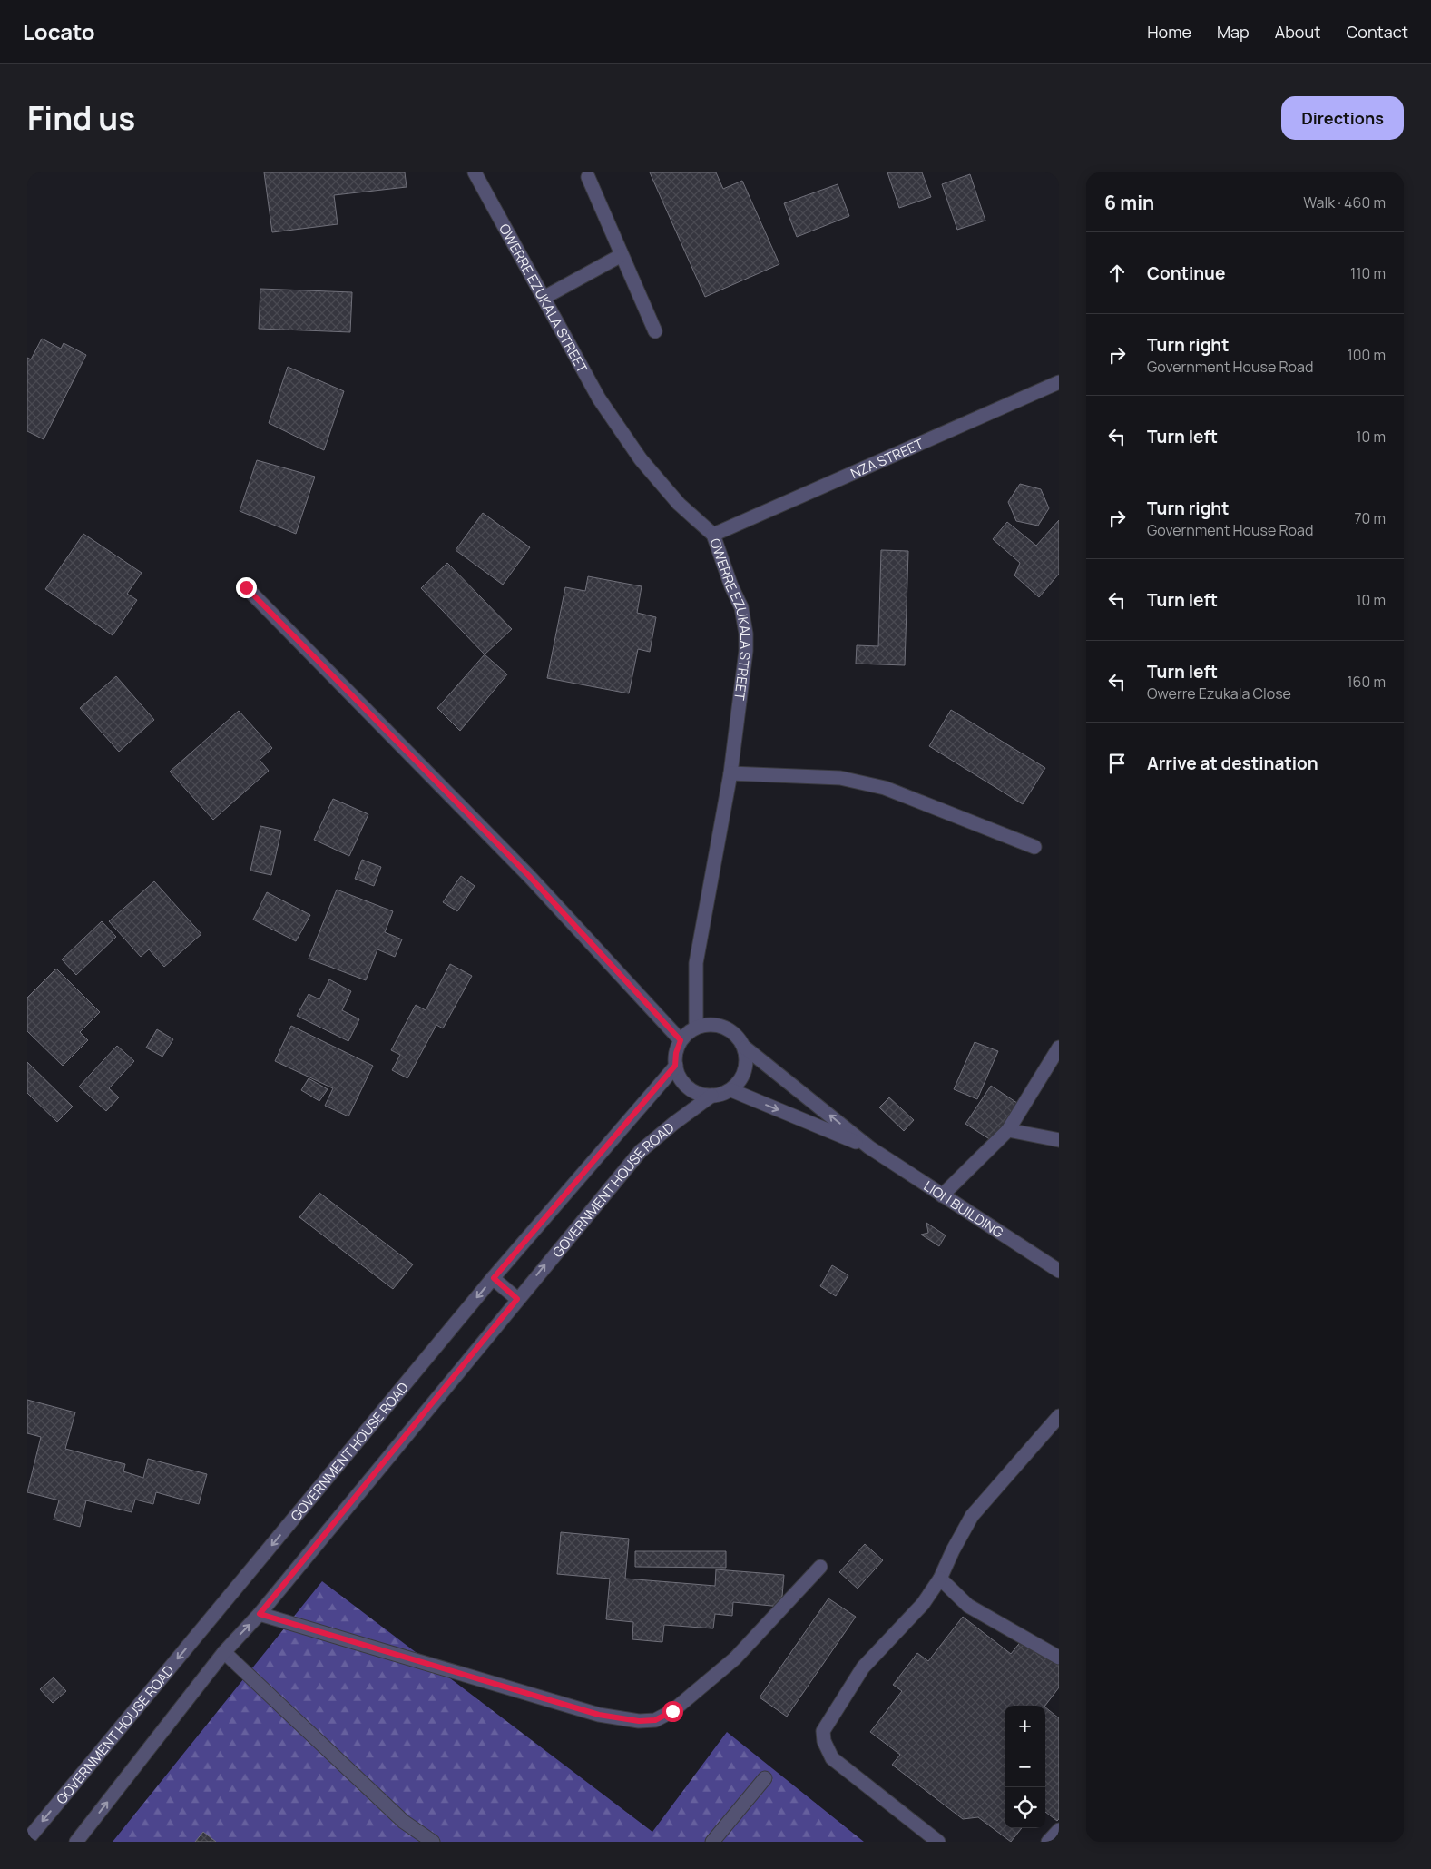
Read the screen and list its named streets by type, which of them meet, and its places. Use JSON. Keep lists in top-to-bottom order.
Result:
{
  "streets": {
    "street": [
      "OWERRE EZUKALA STREET",
      "NZA STREET",
      "GOVERNMENT HOUSE ROAD",
      "LION BUILDING"
    ]
  },
  "crossings": [
    ["OWERRE EZUKALA STREET", "NZA STREET"],
    ["OWERRE EZUKALA STREET", "GOVERNMENT HOUSE ROAD"],
    ["OWERRE EZUKALA STREET", "LION BUILDING"],
    ["GOVERNMENT HOUSE ROAD", "LION BUILDING"]
  ],
  "page": {
    "header": "Locato",
    "nav": [
      "Home",
      "Map",
      "About",
      "Contact"
    ],
    "title": "Find us",
    "buttons": "Directions",
    "heading": ["6 min", "Walk · 460 m"],
    "list": [
      ["Continue", "110 m"],
      ["Turn right", "Government House Road", "100 m"],
      ["Turn left", "10 m"],
      ["Turn right", "Government House Road", "70 m"],
      ["Turn left", "10 m"],
      ["Turn left", "Owerre Ezukala Close", "160 m"],
      "Arrive at destination"
    ],
    "map_buttons": ["+", "−"]
  }
}
